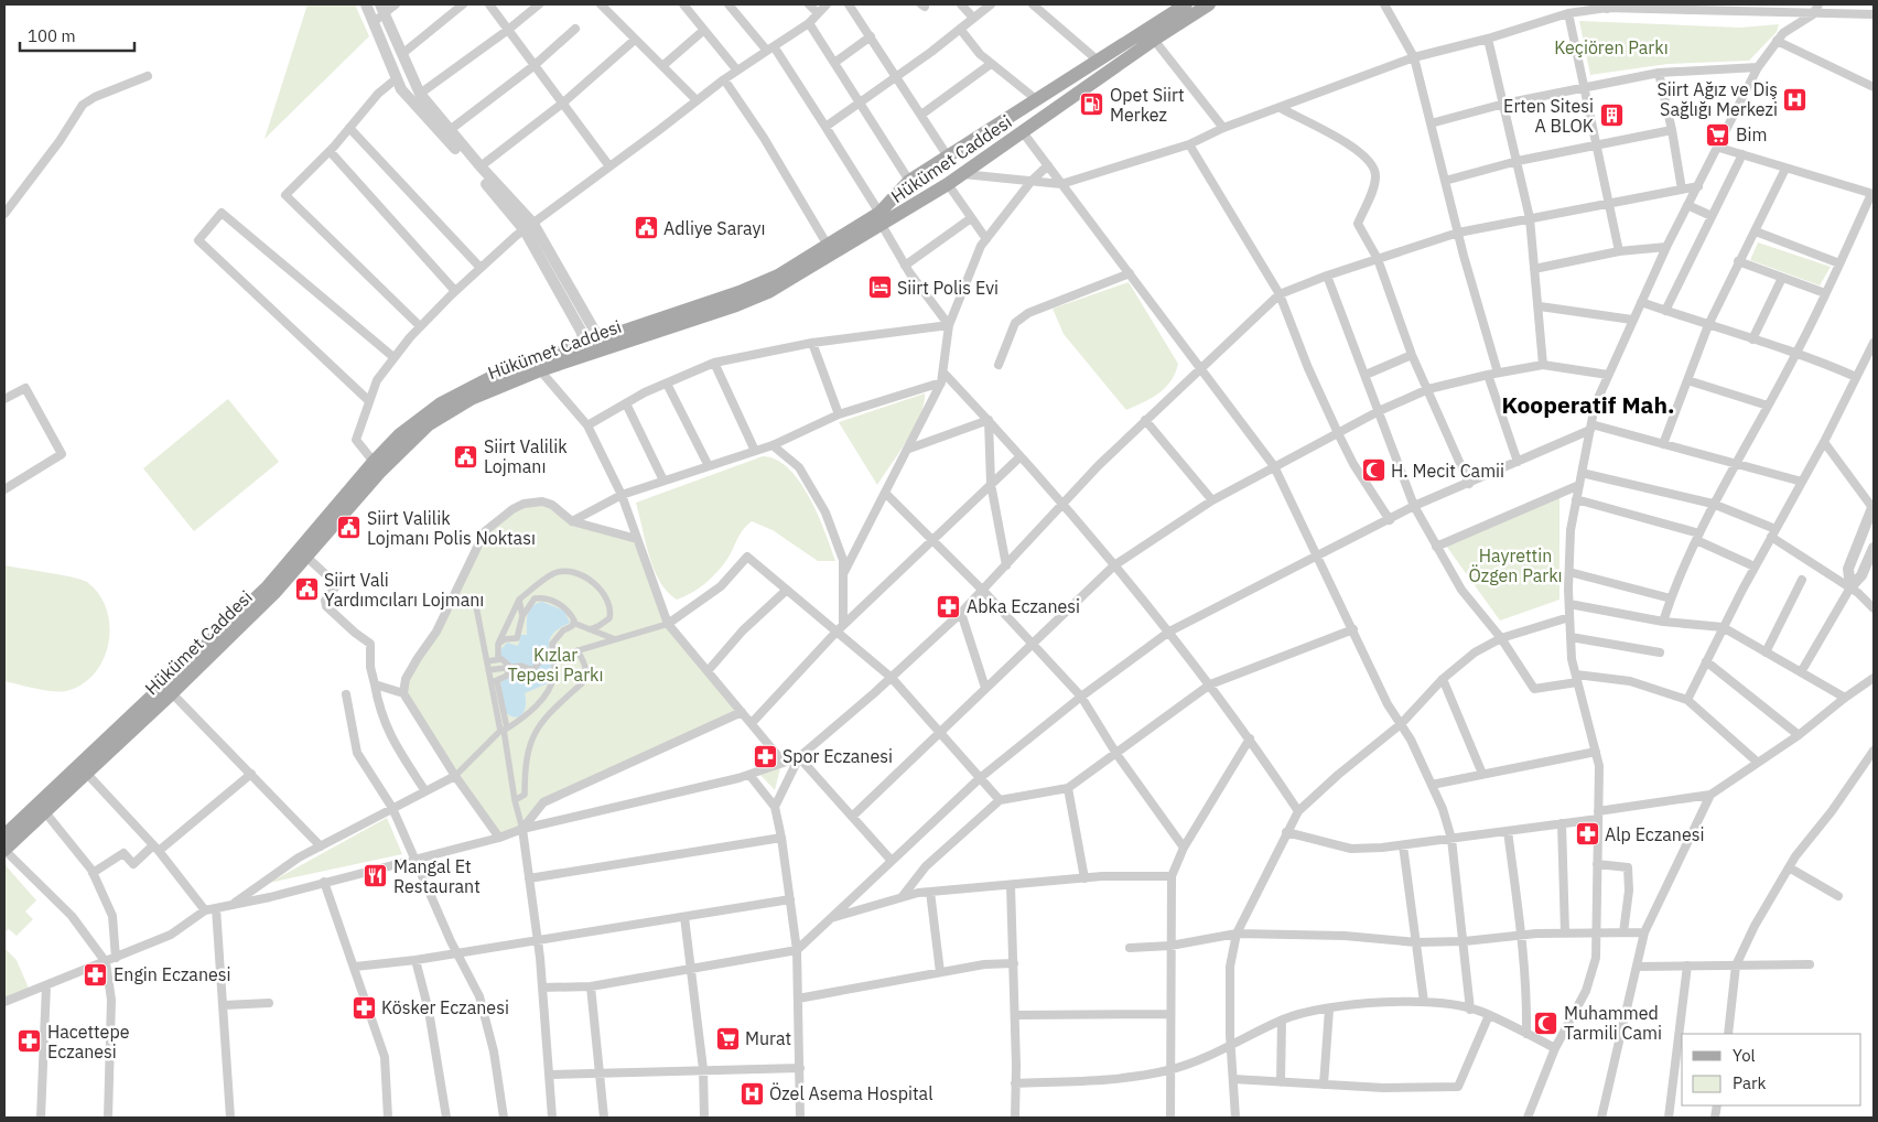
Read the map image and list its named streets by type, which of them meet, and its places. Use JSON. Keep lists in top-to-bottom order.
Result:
{
  "streets": {
    "main road": ["Hükümet Caddesi"]
  },
  "districts": ["Kooperatif Mah."],
  "parks": ["Keçiören Parkı", "Hayrettin Özgen Parkı", "Kızlar Tepesi Parkı"],
  "places": {
    "hospital": ["Siirt Ağız ve Diş Sağlığı Merkezi", "Özel Asema Hospital"],
    "fuel station": ["Opet Siirt Merkez"],
    "building": ["Erten Sitesi A BLOK"],
    "supermarket": ["Bim", "Murat"],
    "public building": [
      "Adliye Sarayı",
      "Siirt Valilik Lojmanı",
      "Siirt Valilik Lojmanı Polis Noktası",
      "Siirt Vali Yardımcıları Lojmanı"
    ],
    "hotel": ["Siirt Polis Evi"],
    "mosque": ["H. Mecit Camii", "Muhammed Tarmili Cami"],
    "pharmacy": [
      "Abka Eczanesi",
      "Spor Eczanesi",
      "Alp Eczanesi",
      "Engin Eczanesi",
      "Kösker Eczanesi",
      "Hacettepe Eczanesi"
    ],
    "restaurant": ["Mangal Et Restaurant"]
  },
  "legend": ["Yol", "Park"],
  "scale_bar": "100 m"
}
